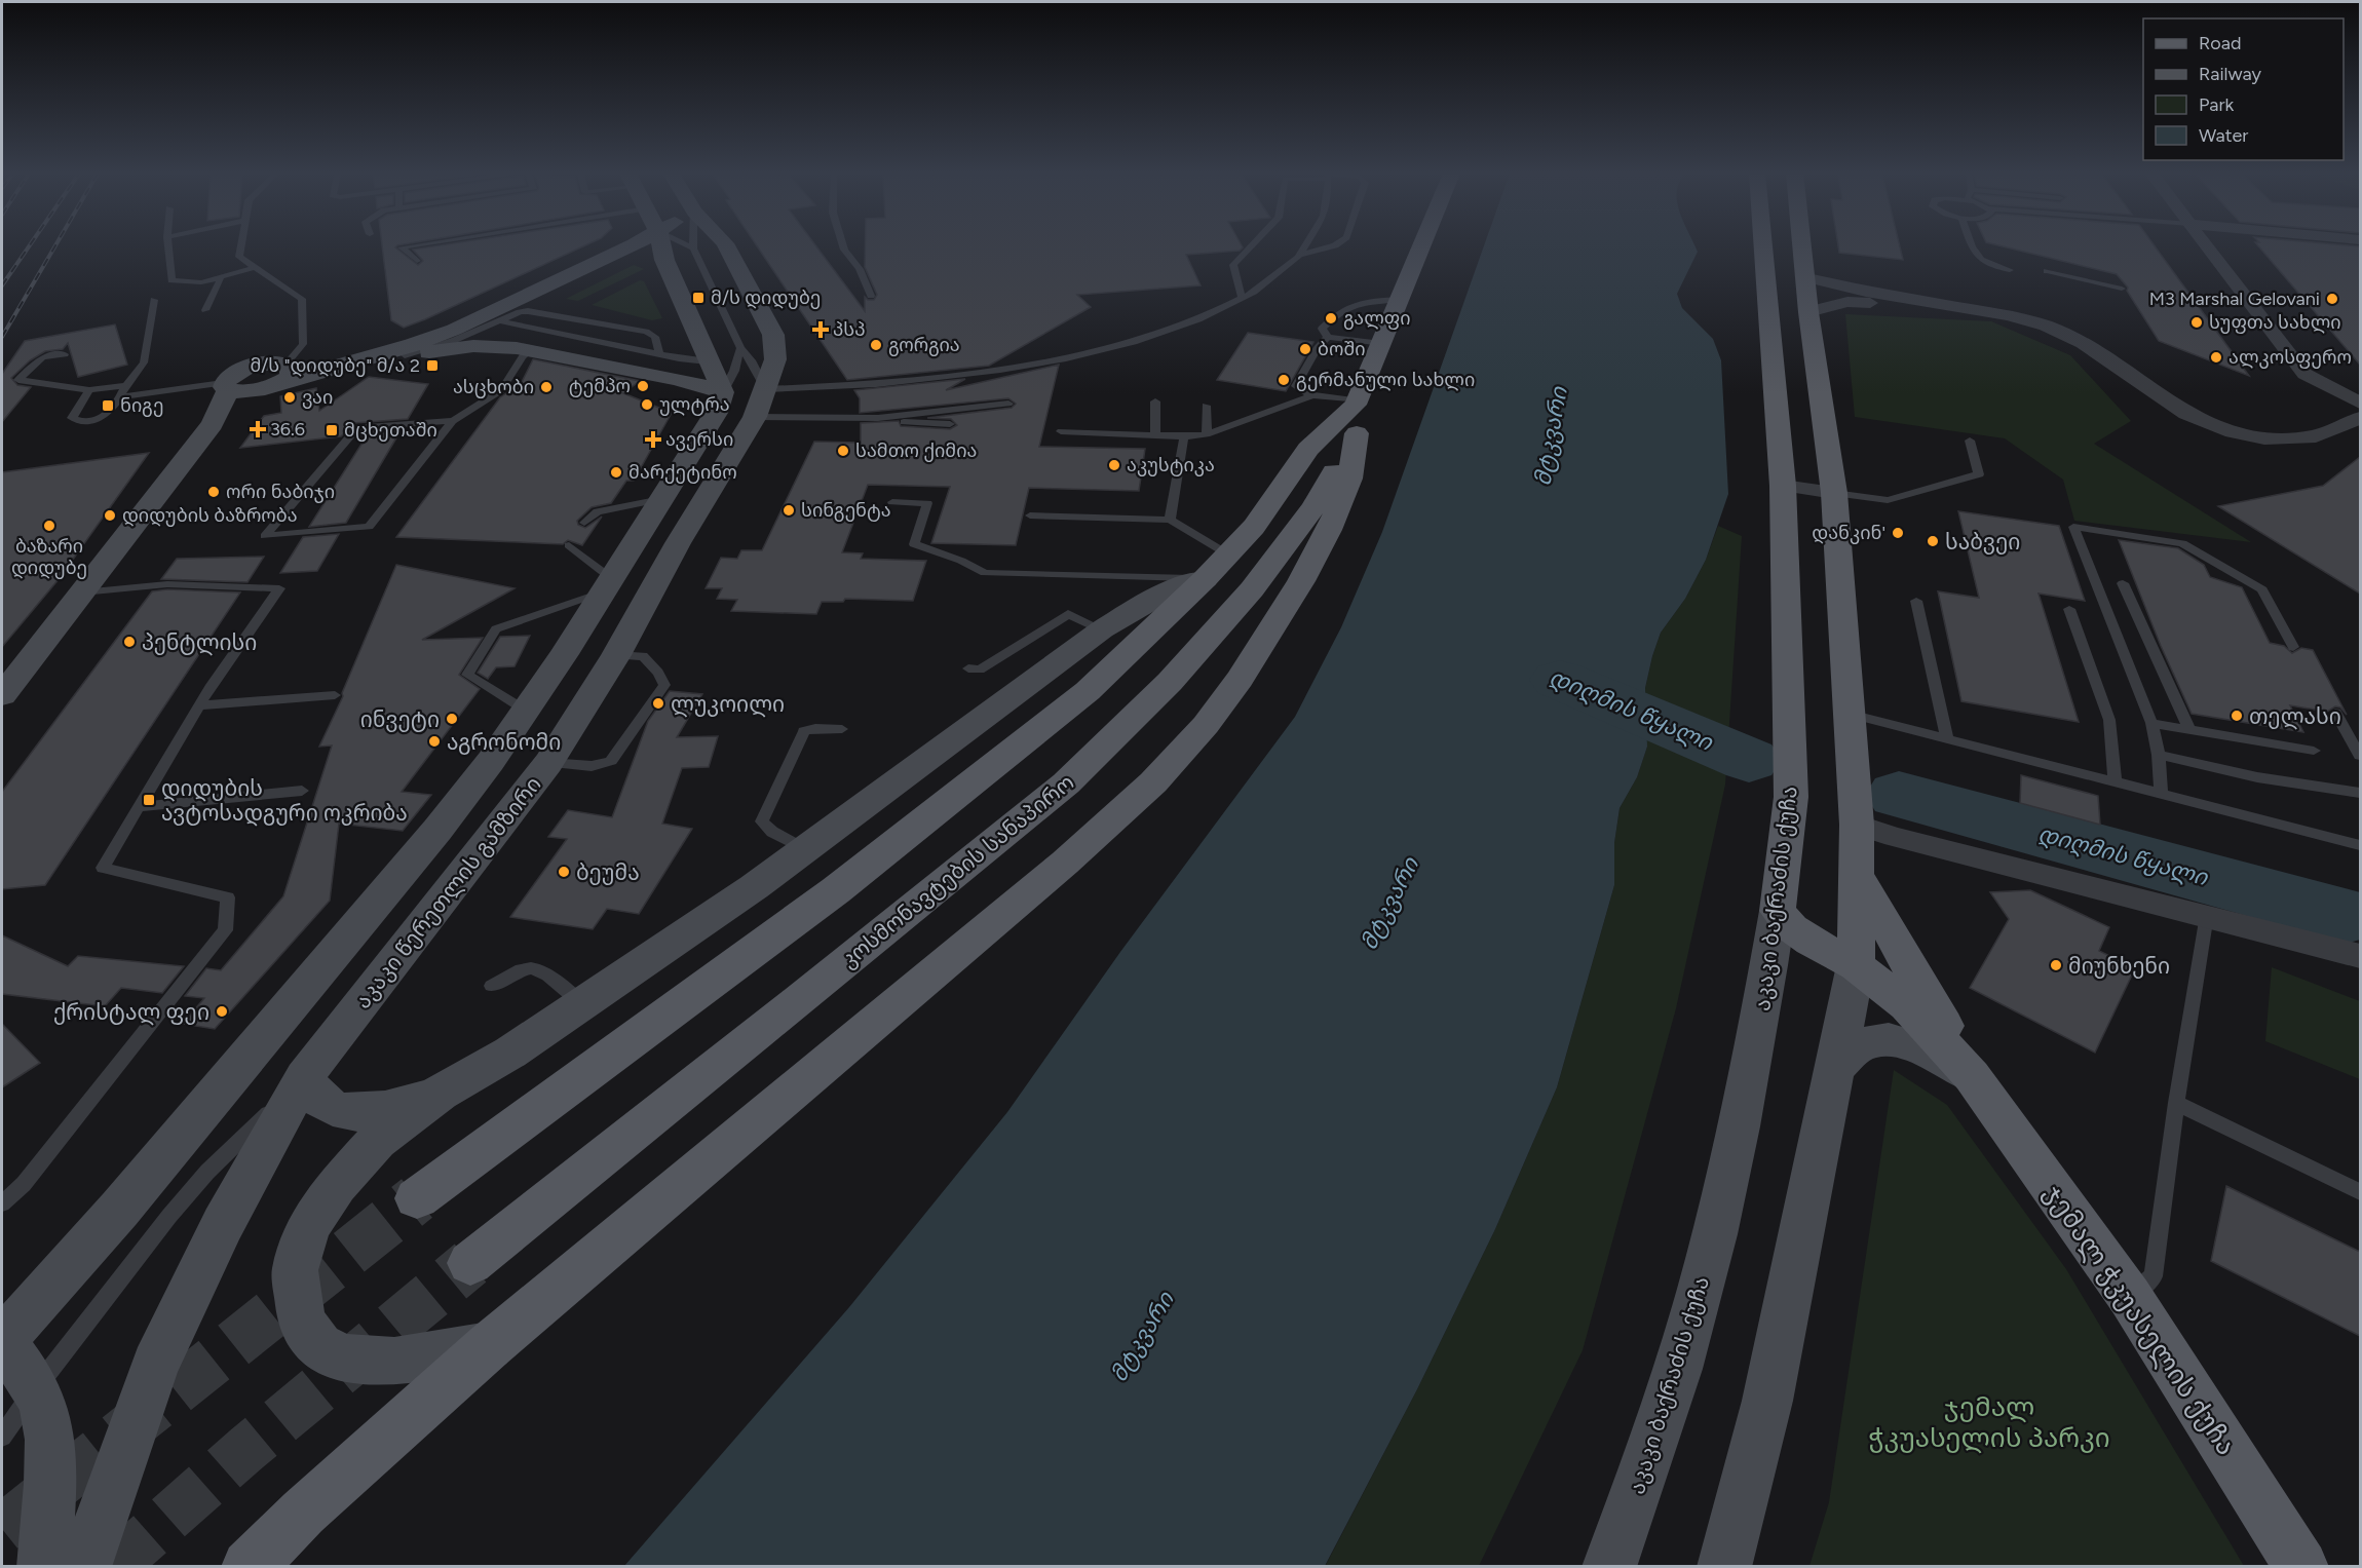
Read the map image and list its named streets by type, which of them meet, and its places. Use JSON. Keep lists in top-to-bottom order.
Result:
{
  "streets": {
    "main road": [
      "კოსმონავტების სანაპირო",
      "აკაკი წერეთლის გამზირი",
      "აკაკი ბაქრაძის ქუჩა",
      "ჯემალ ჭკუასელის ქუჩა"
    ]
  },
  "crossings": [
    ["აკაკი ბაქრაძის ქუჩა", "ჯემალ ჭკუასელის ქუჩა"]
  ],
  "water": ["მტკვარი", "დიღმის წყალი"],
  "parks": ["ჯემალ ჭკუასელის პარკი"],
  "places": {
    "transit": [
      "მ/ს დიდუბე",
      "მ/ს \"დიდუბე\" მ/ა 2",
      "ნიგე",
      "მცხეთაში",
      "დიდუბის ავტოსადგური ოკრიბა"
    ],
    "other": [
      "M3 Marshal Gelovani",
      "გალფი",
      "სუფთა სახლი",
      "გორგია",
      "ბოში",
      "ალკოსფერო",
      "გერმანული სახლი",
      "ტემპო",
      "ასცხობი",
      "ვაი",
      "ულტრა",
      "სამთო ქიმია",
      "აკუსტიკა",
      "მარქეტინო",
      "ორი ნაბიჯი",
      "სინგენტა",
      "დიდუბის ბაზრობა",
      "ბაზარი დიდუბე",
      "დანკინ'",
      "საბვეი",
      "პენტლისი",
      "ლუკოილი",
      "თელასი",
      "ინვეტი",
      "აგრონომი",
      "ბეუმა",
      "მიუნხენი",
      "ქრისტალ ფეი"
    ],
    "health": ["პსპ", "36.6", "ავერსი"]
  },
  "legend": [
    "Road",
    "Railway",
    "Park",
    "Water"
  ]
}
